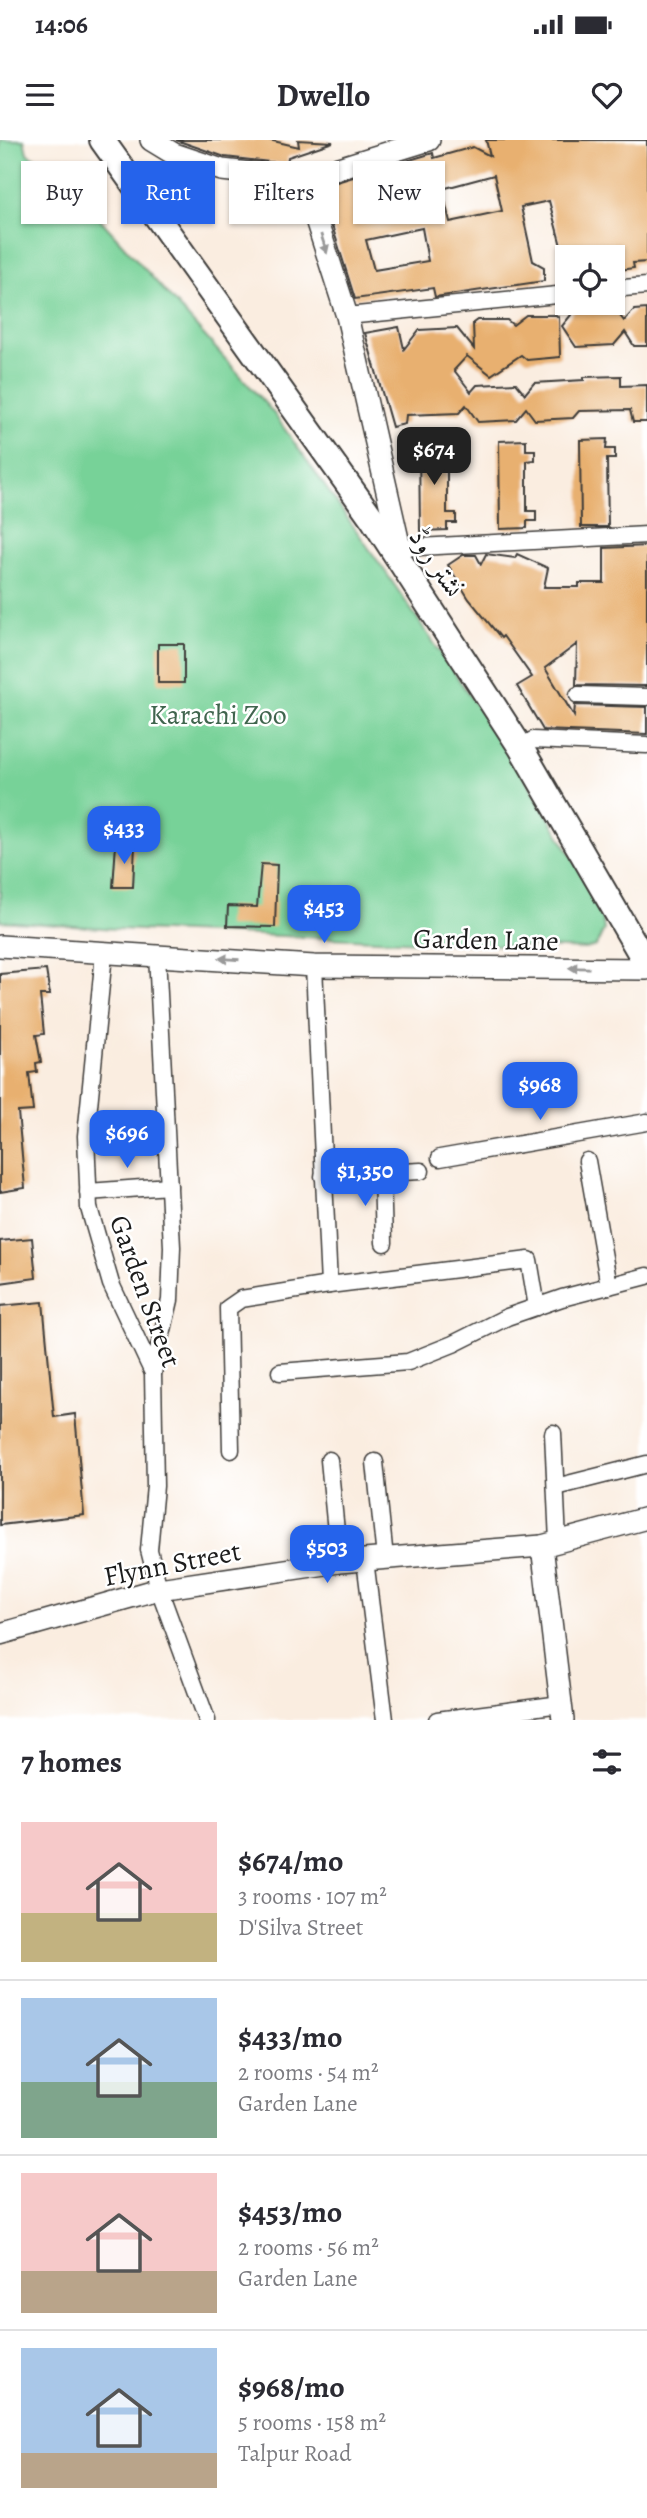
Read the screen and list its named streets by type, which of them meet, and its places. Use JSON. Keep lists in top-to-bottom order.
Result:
{
  "streets": {
    "main road": ["نشتر روڈ"],
    "street": ["Garden Lane", "Garden Street", "Flynn Street"]
  },
  "crossings": [
    ["نشتر روڈ", "Garden Lane"],
    ["Garden Lane", "Garden Street"],
    ["Garden Street", "Flynn Street"]
  ],
  "parks": ["Karachi Zoo"],
  "page": {
    "status": "14:06",
    "header": "Dwello",
    "chip": [
      "Buy",
      "Rent",
      "Filters",
      "New"
    ],
    "price": [
      "$674",
      "$433",
      "$453",
      "$968",
      "$696",
      "$1,350",
      "$503"
    ],
    "heading": "7 homes",
    "list": [
      {
        "name": "$674/mo",
        "note": "3 rooms · 107 m² · D'Silva Street"
      },
      {
        "name": "$433/mo",
        "note": "2 rooms · 54 m² · Garden Lane"
      },
      {
        "name": "$453/mo",
        "note": "2 rooms · 56 m² · Garden Lane"
      },
      {
        "name": "$968/mo",
        "note": "5 rooms · 158 m² · Talpur Road"
      }
    ]
  }
}
